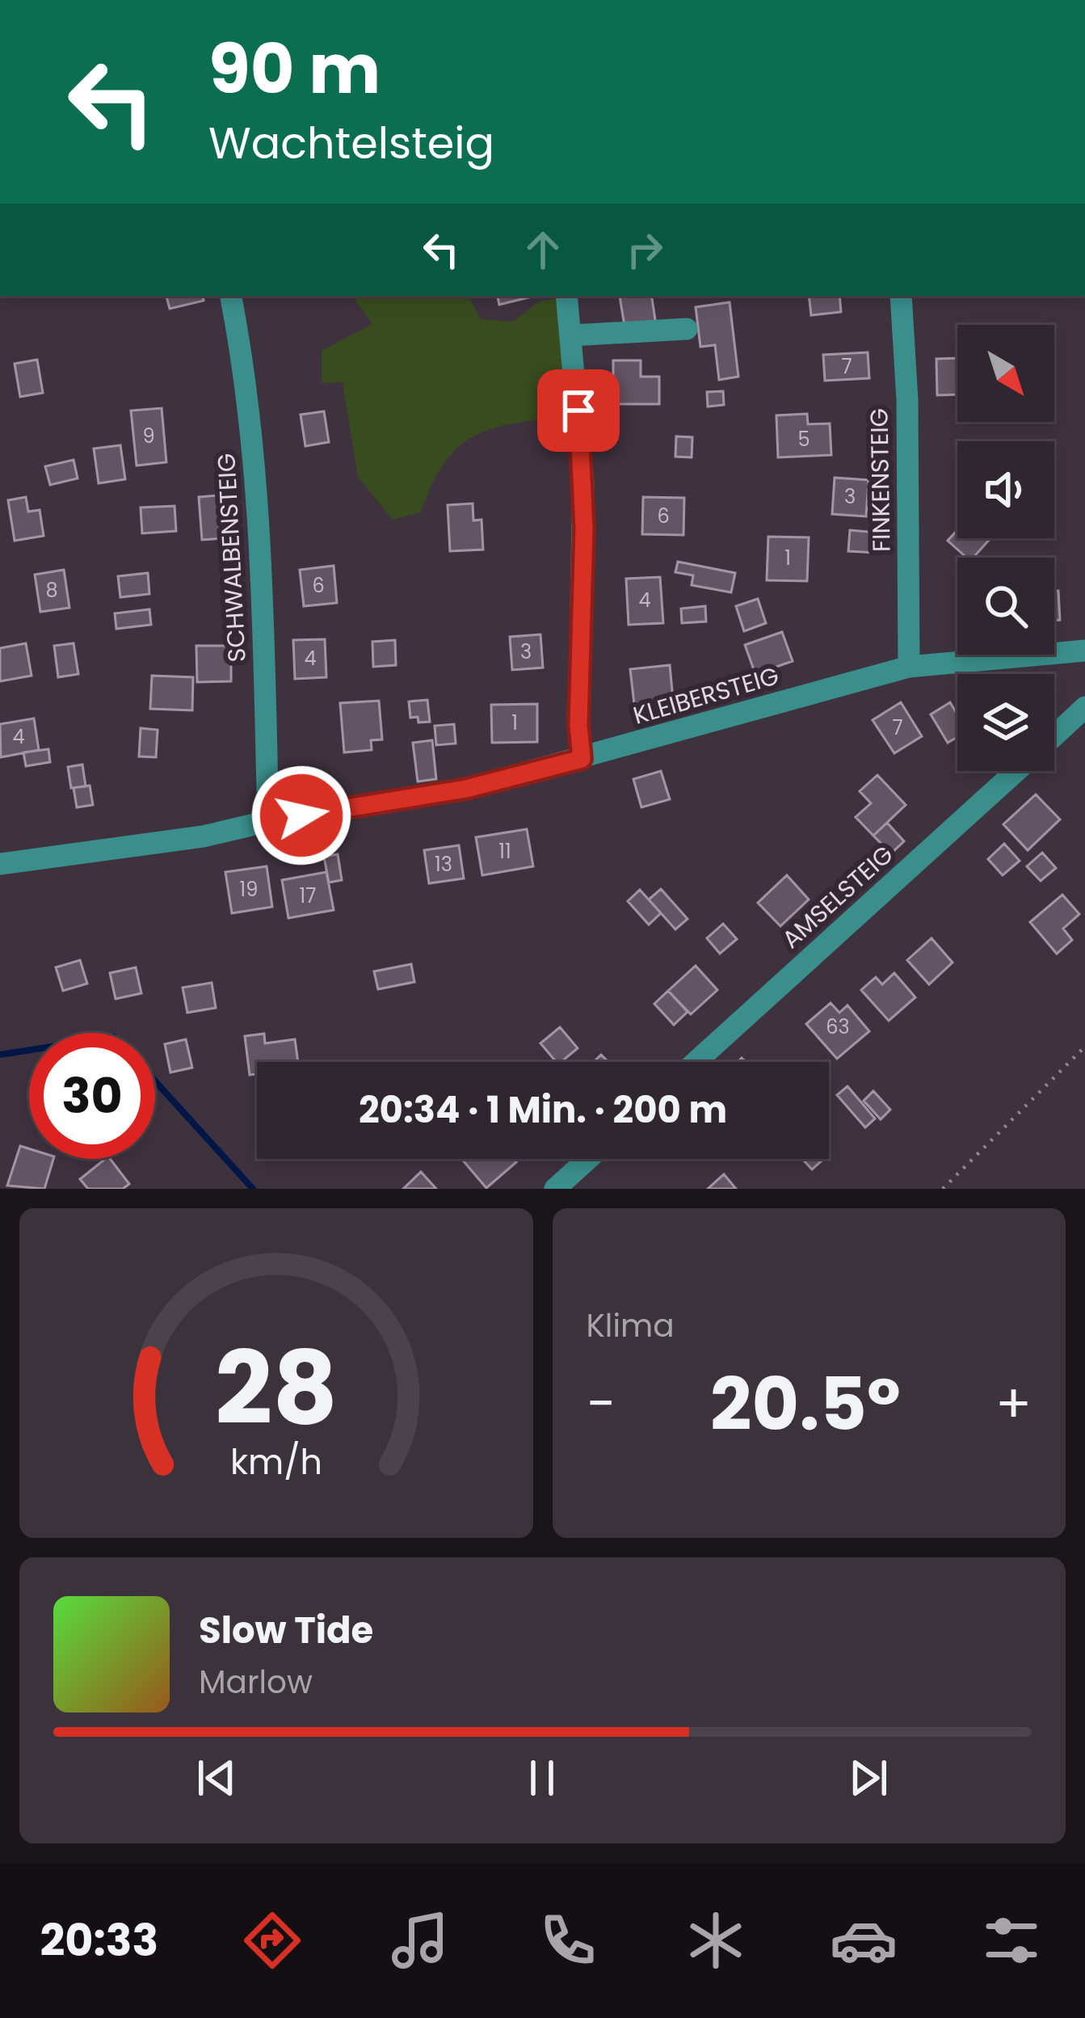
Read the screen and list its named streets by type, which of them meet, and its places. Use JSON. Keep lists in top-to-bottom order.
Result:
{
  "streets": {
    "street": [
      "FINKENSTEIG",
      "SCHWALBENSTEIG",
      "KLEIBERSTEIG",
      "AMSELSTEIG"
    ]
  },
  "crossings": [
    ["FINKENSTEIG", "KLEIBERSTEIG"],
    ["SCHWALBENSTEIG", "KLEIBERSTEIG"]
  ],
  "house_numbers": [
    "7",
    "9",
    "5",
    "3",
    "6",
    "1",
    "6",
    "8",
    "4",
    "3",
    "4",
    "1",
    "7",
    "4",
    "11",
    "13",
    "19",
    "17",
    "63"
  ],
  "north": "bottom right",
  "page": {
    "turn": ["90 m", "Wachtelsteig"],
    "limit": "30",
    "trip": "20:34 · 1 Min. · 200 m",
    "tile": "Klima",
    "heat": ["−", "20.5°", "+"],
    "song": ["Slow Tide", "Marlow"],
    "tabs": "20:33",
    "gauge": ["28", "km/h"]
  }
}
